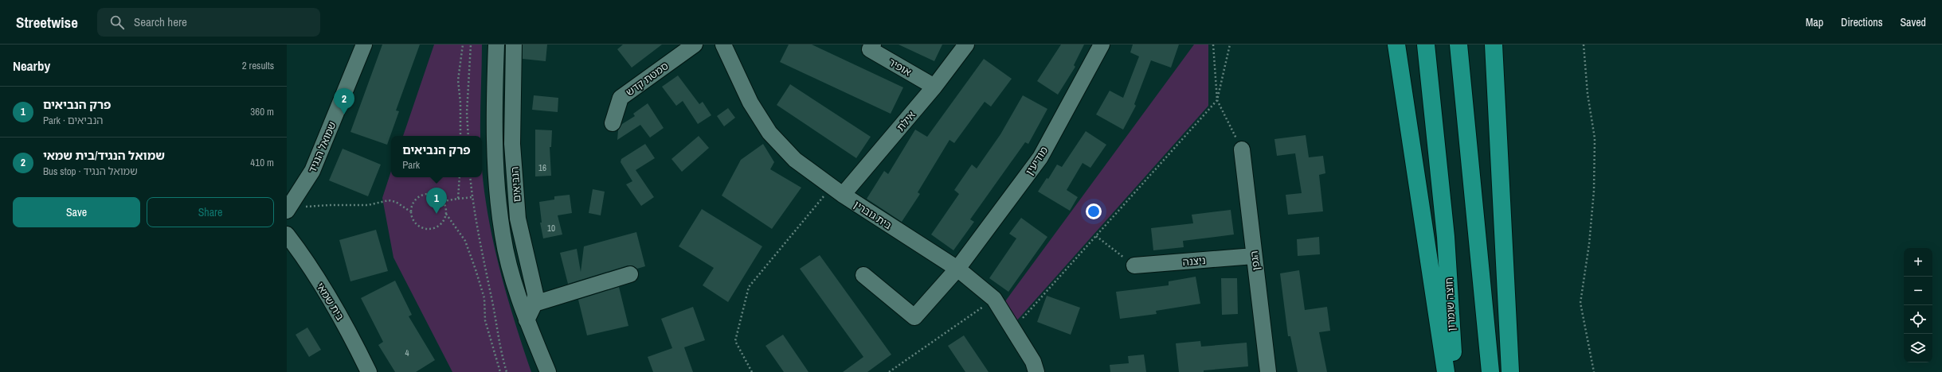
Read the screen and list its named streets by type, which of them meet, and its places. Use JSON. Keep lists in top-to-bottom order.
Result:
{
  "streets": {
    "highway": ["חוצה שומרון"],
    "street": [
      "אופיר",
      "סמטת קדש",
      "אילת",
      "שמואל הנגיד",
      "מודיעין",
      "הנביאים",
      "בית גוברין",
      "ניצנה",
      "הגפן",
      "בית שמאי"
    ]
  },
  "crossings": [
    ["אופיר", "אילת"],
    ["אילת", "בית גוברין"],
    ["מודיעין", "בית גוברין"],
    ["ניצנה", "הגפן"]
  ],
  "house_numbers": ["16", "10", "4"],
  "page": {
    "header": "Streetwise",
    "search": "Search here",
    "nav": ["Map", "Directions", "Saved"],
    "heading": ["Nearby", "2 results"],
    "list": [
      {
        "mark": "1",
        "name": "פרק הנביאים",
        "note": "Park · הנביאים",
        "value": "360 m"
      },
      {
        "mark": "2",
        "name": "שמואל הנגיד/בית שמאי",
        "note": "Bus stop · שמואל הנגיד",
        "value": "410 m"
      }
    ],
    "pins": ["2", "1"],
    "popup": ["פרק הנביאים", "Park"],
    "buttons": ["Save", "Share"],
    "map_buttons": ["+", "−"]
  }
}
